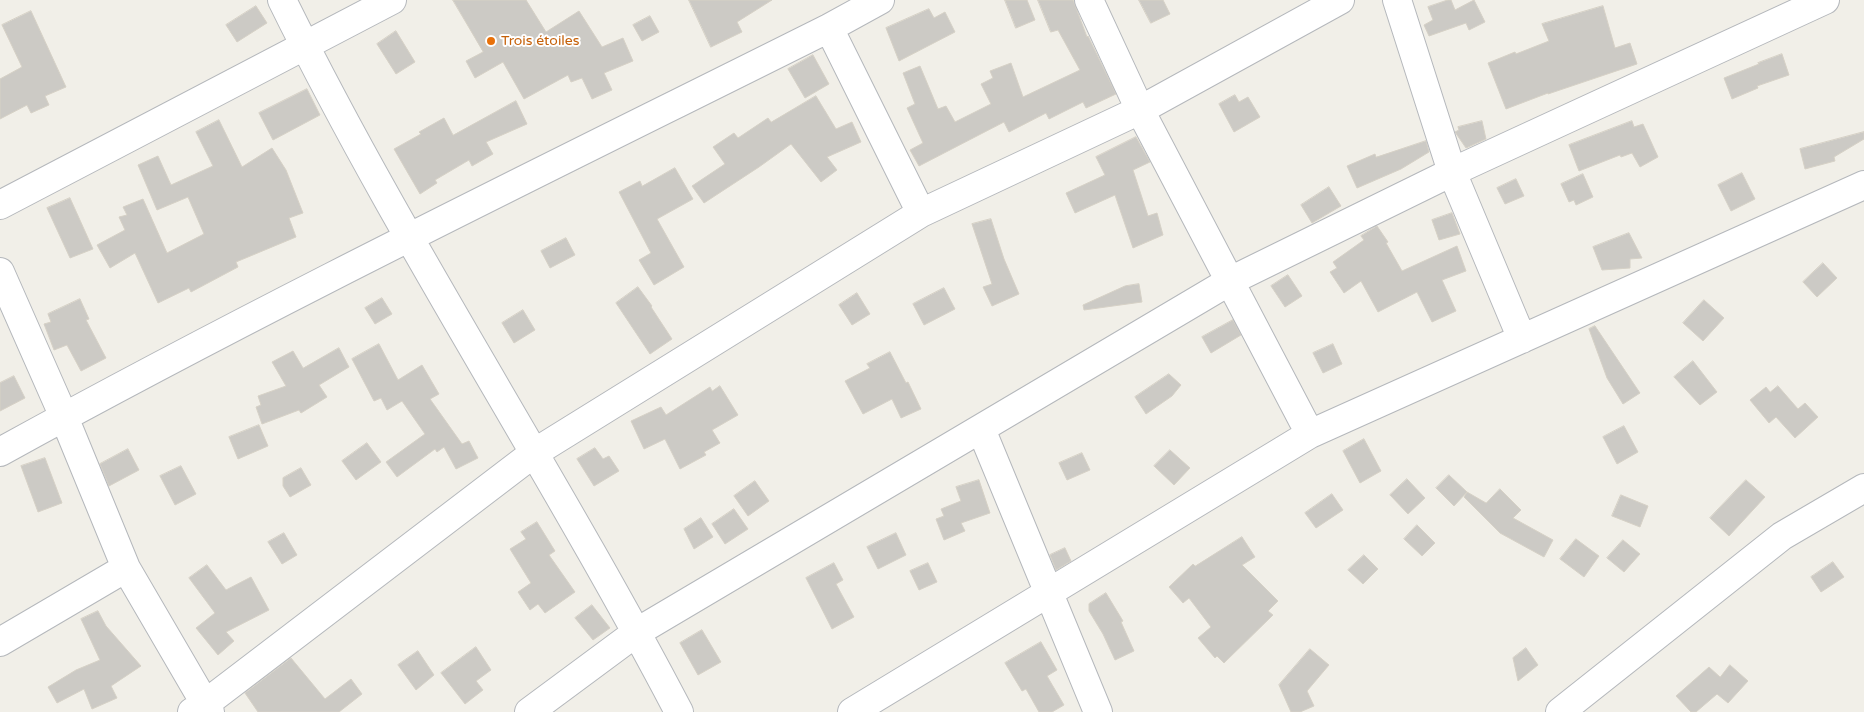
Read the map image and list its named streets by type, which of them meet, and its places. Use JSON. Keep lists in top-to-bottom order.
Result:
{
  "places": ["Trois étoiles"]
}
